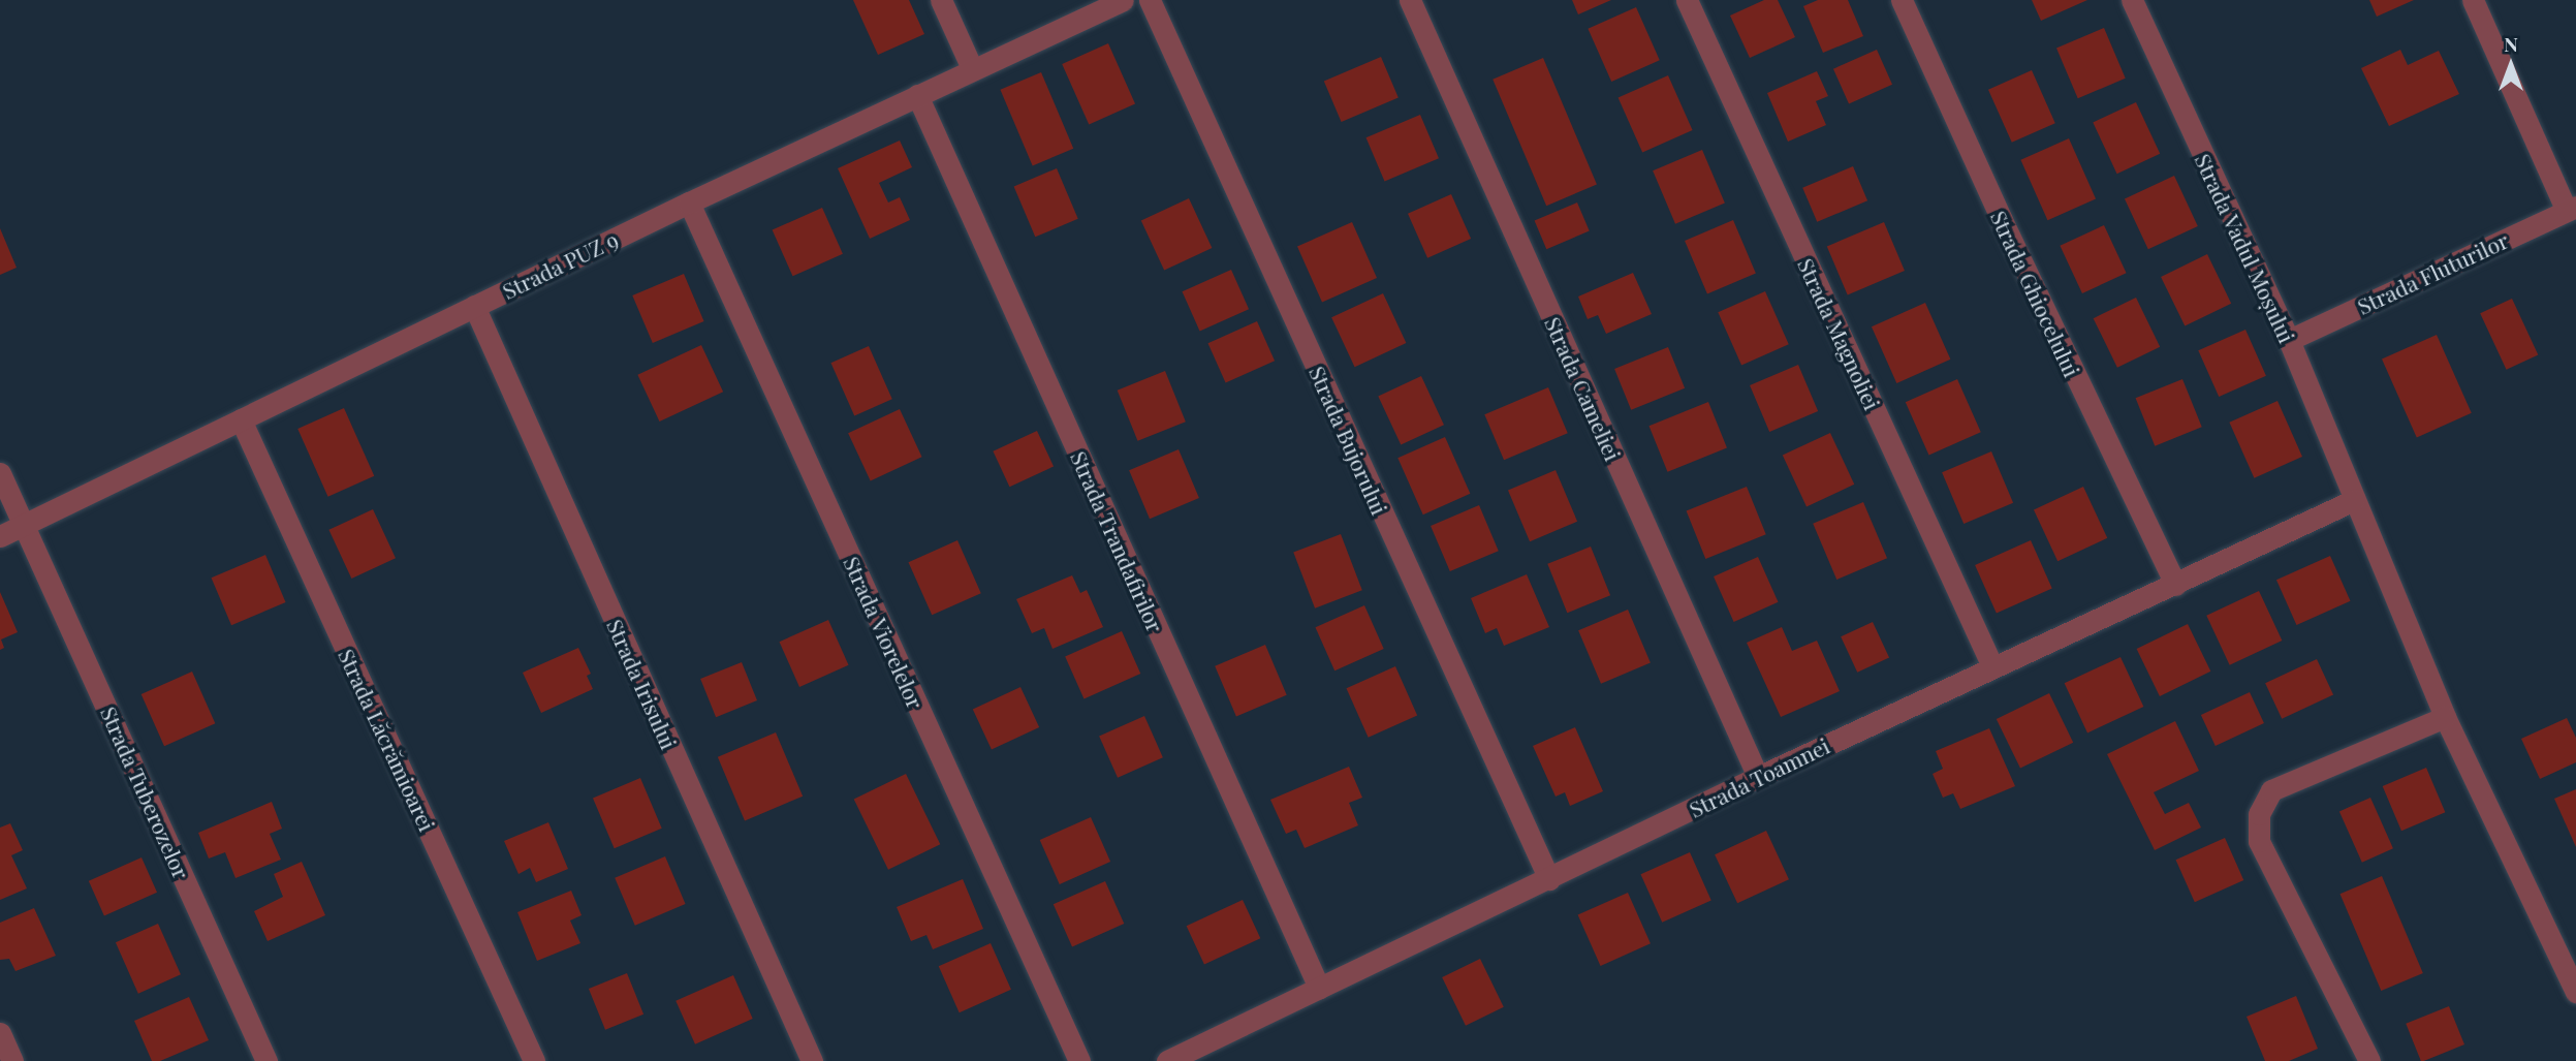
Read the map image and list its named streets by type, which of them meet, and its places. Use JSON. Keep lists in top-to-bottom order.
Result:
{
  "streets": {
    "street": [
      "Strada Vadul Moșului",
      "Strada PUZ 9",
      "Strada Fluturilor",
      "Strada Ghiocelului",
      "Strada Magnoliei",
      "Strada Cameliei",
      "Strada Bujorului",
      "Strada Trandafirilor",
      "Strada Viorelelor",
      "Strada Irisului",
      "Strada Lăcrămioarei",
      "Strada Toamnei",
      "Strada Tuberozelor"
    ]
  },
  "crossings": [
    ["Strada Vadul Moșului", "Strada Fluturilor"],
    ["Strada Vadul Moșului", "Strada Toamnei"],
    ["Strada PUZ 9", "Strada Trandafirilor"],
    ["Strada PUZ 9", "Strada Viorelelor"],
    ["Strada PUZ 9", "Strada Irisului"],
    ["Strada PUZ 9", "Strada Lăcrămioarei"],
    ["Strada PUZ 9", "Strada Tuberozelor"],
    ["Strada Ghiocelului", "Strada Toamnei"],
    ["Strada Magnoliei", "Strada Toamnei"],
    ["Strada Cameliei", "Strada Toamnei"],
    ["Strada Bujorului", "Strada Toamnei"],
    ["Strada Trandafirilor", "Strada Toamnei"]
  ],
  "north": "top"
}
